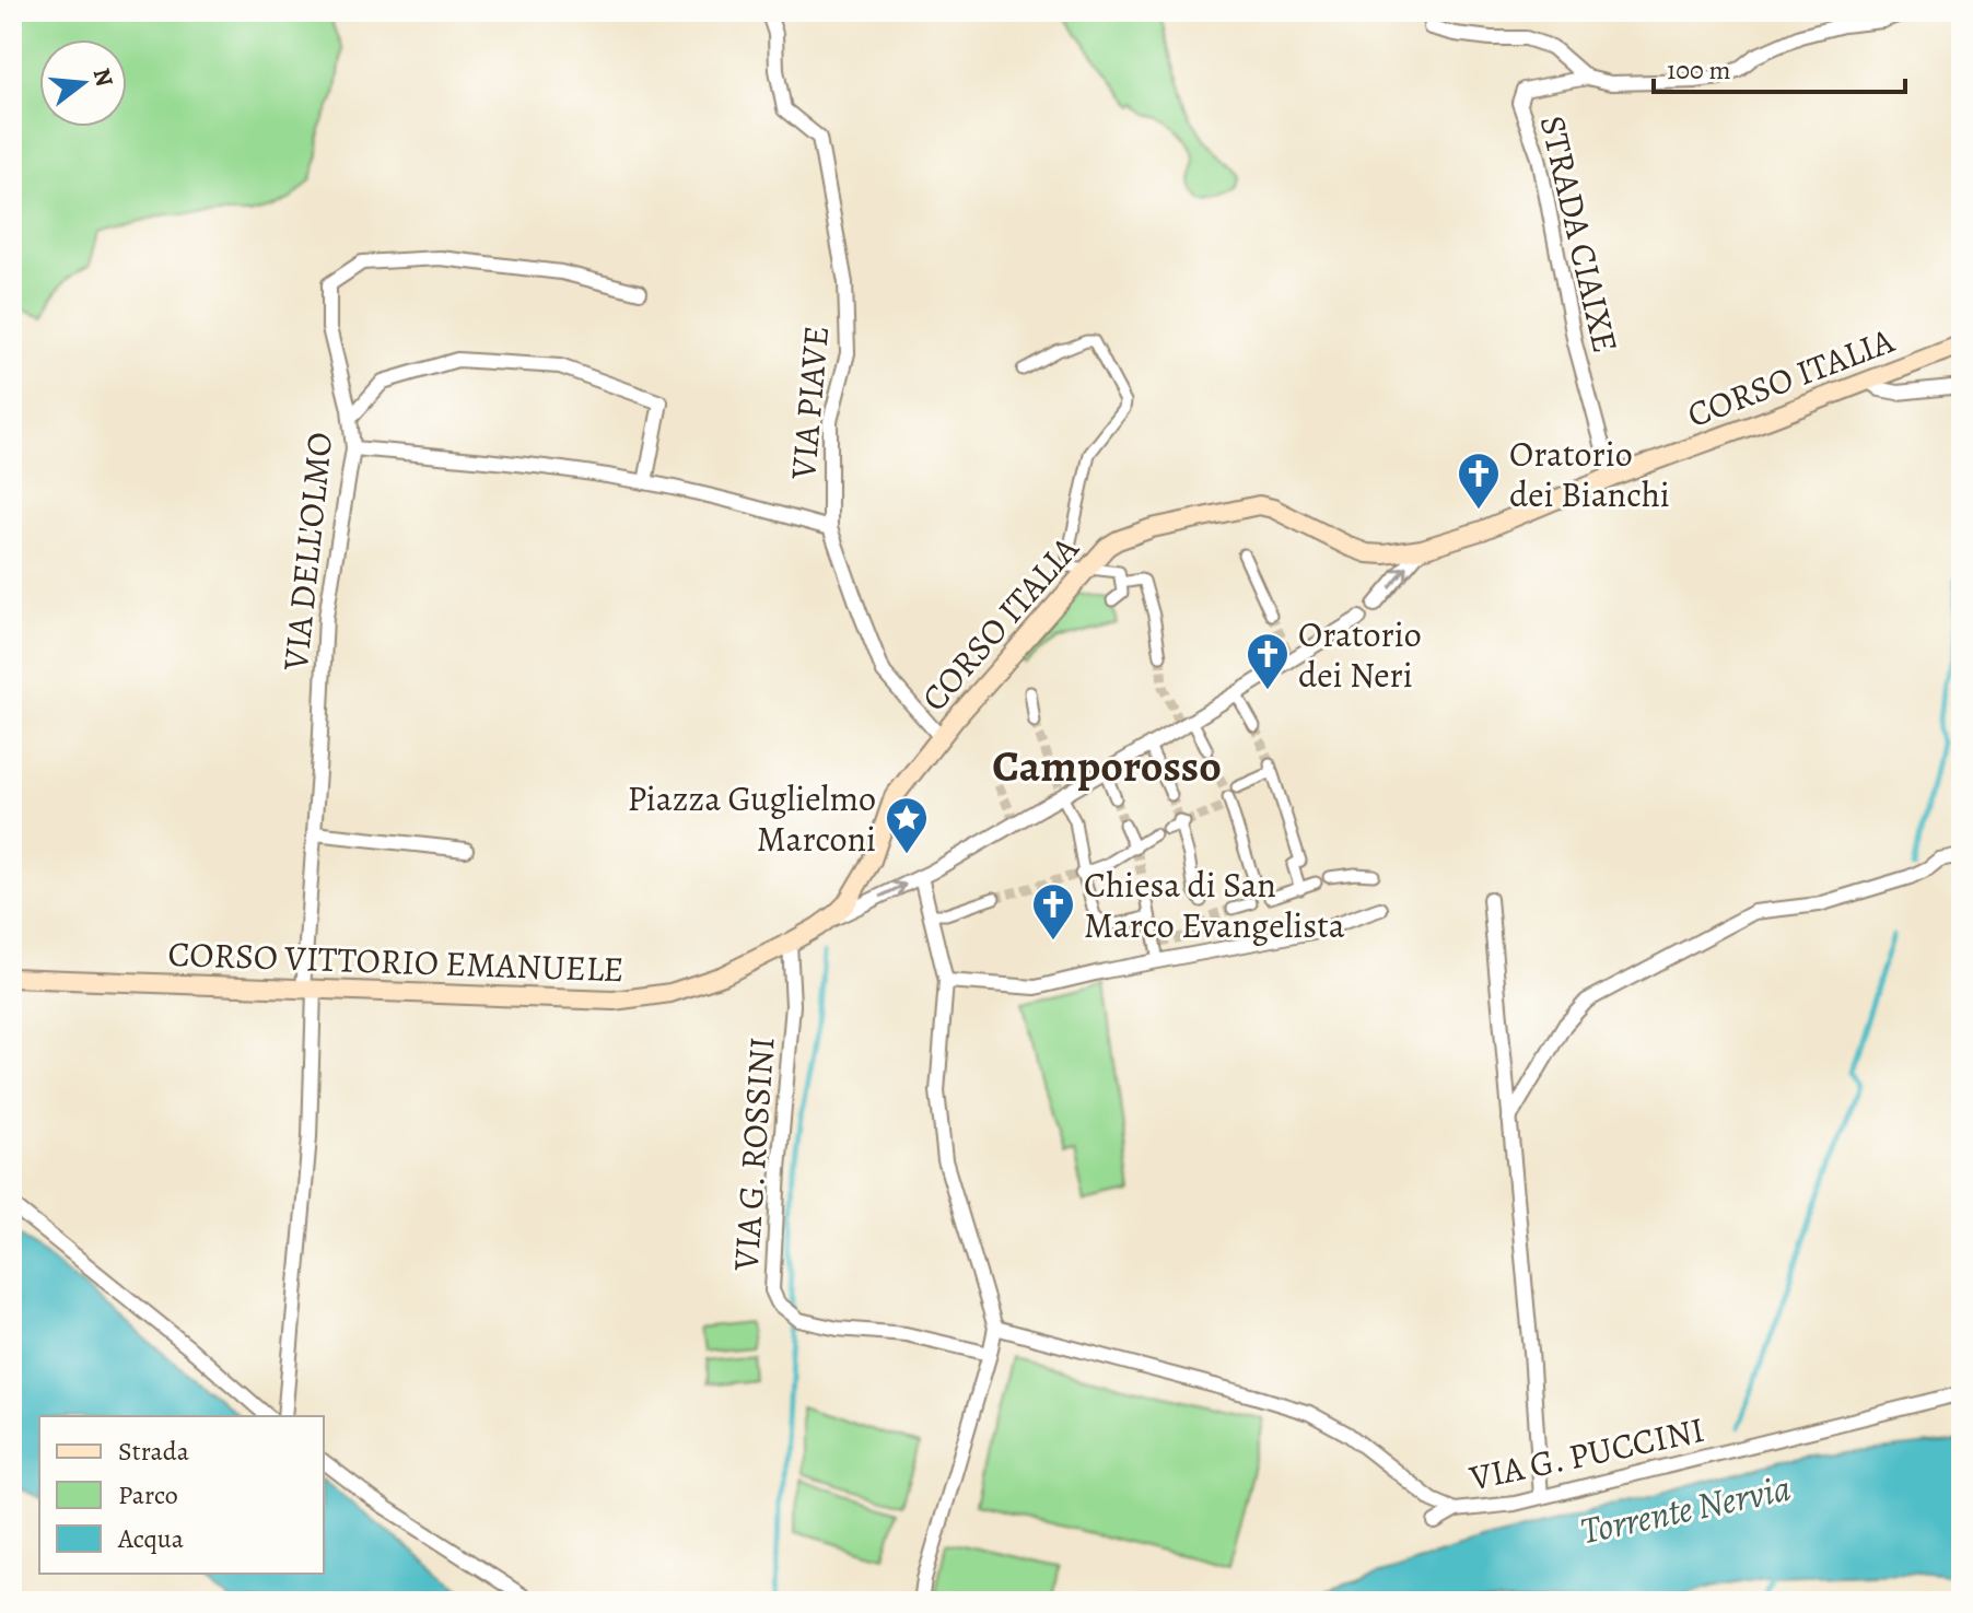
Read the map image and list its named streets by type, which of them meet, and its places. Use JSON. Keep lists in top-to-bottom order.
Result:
{
  "streets": {
    "main road": ["CORSO ITALIA", "CORSO VITTORIO EMANUELE"],
    "street": [
      "STRADA CIAIXE",
      "VIA PIAVE",
      "VIA DELL'OLMO",
      "VIA G. ROSSINI",
      "VIA G. PUCCINI"
    ]
  },
  "crossings": [
    ["STRADA CIAIXE", "CORSO ITALIA"],
    ["CORSO ITALIA", "VIA PIAVE"],
    ["CORSO ITALIA", "CORSO VITTORIO EMANUELE"],
    ["VIA DELL'OLMO", "CORSO VITTORIO EMANUELE"],
    ["CORSO VITTORIO EMANUELE", "VIA G. ROSSINI"]
  ],
  "districts": ["Camporosso"],
  "water": ["Torrente Nervia"],
  "places": {
    "church": ["Oratorio dei Bianchi", "Oratorio dei Neri", "Chiesa di San Marco Evangelista"],
    "place": ["Piazza Guglielmo Marconi"]
  },
  "legend": ["Strada", "Parco", "Acqua"],
  "scale_bar": "100 m",
  "north": "right"
}
